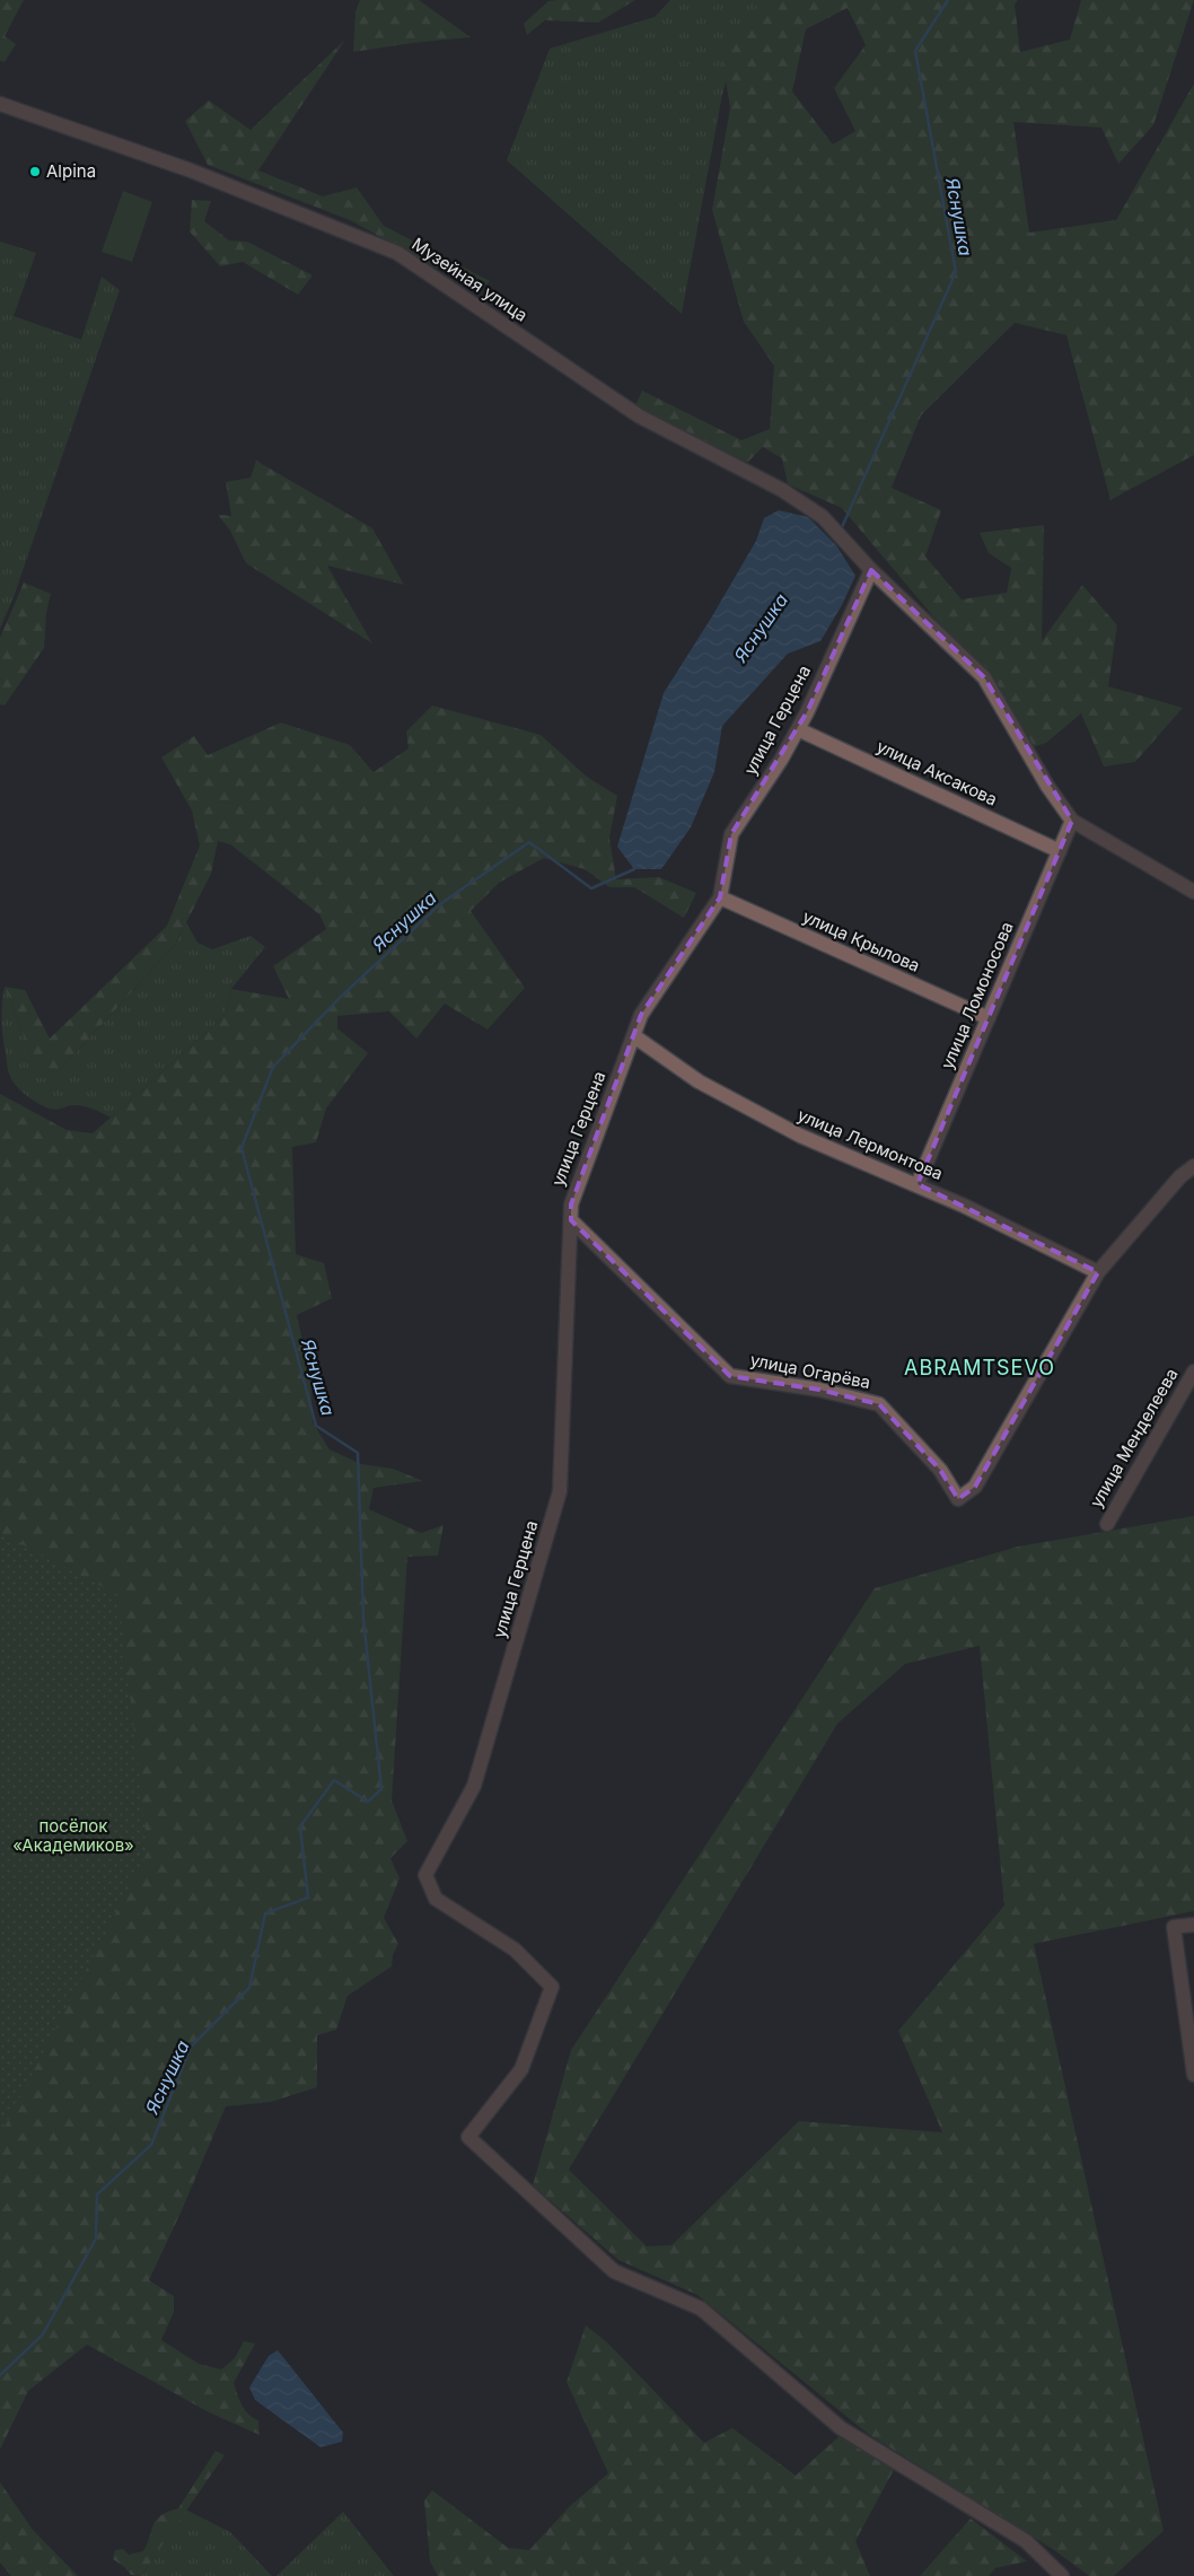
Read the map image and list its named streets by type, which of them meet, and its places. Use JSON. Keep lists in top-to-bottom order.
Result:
{
  "streets": {
    "street": [
      "Музейная улица",
      "улица Герцена",
      "улица Аксакова",
      "улица Крылова",
      "улица Ломоносова",
      "улица Лермонтова",
      "улица Огарёва",
      "улица Менделеева"
    ]
  },
  "crossings": [
    ["Музейная улица", "улица Герцена"],
    ["Музейная улица", "улица Ломоносова"],
    ["улица Герцена", "улица Аксакова"],
    ["улица Герцена", "улица Крылова"],
    ["улица Герцена", "улица Лермонтова"],
    ["улица Герцена", "улица Огарёва"],
    ["улица Аксакова", "улица Ломоносова"],
    ["улица Крылова", "улица Ломоносова"],
    ["улица Ломоносова", "улица Лермонтова"],
    ["улица Лермонтова", "улица Огарёва"]
  ],
  "districts": ["ABRAMTSEVO"],
  "water": ["Яснушка"],
  "parks": ["посёлок «Академиков»"],
  "places": ["Alpina"]
}
